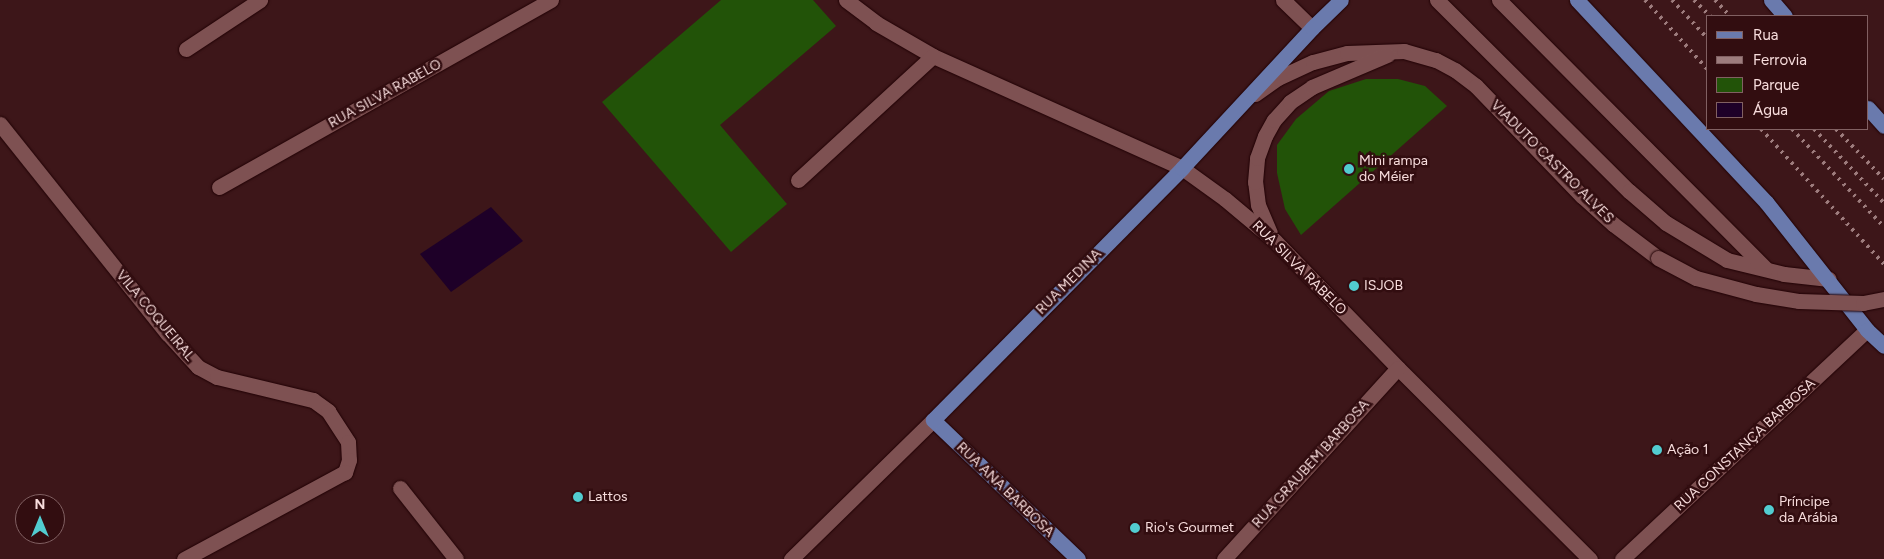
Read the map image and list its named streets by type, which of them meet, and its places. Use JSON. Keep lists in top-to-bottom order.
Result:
{
  "streets": {
    "main road": ["RUA MEDINA", "RUA ANA BARBOSA"],
    "street": [
      "RUA SILVA RABELO",
      "VIADUTO CASTRO ALVES",
      "VILA COQUEIRAL",
      "RUA CONSTANÇA BARBOSA",
      "RUA GRAUBEM BARBOSA"
    ]
  },
  "crossings": [
    ["RUA SILVA RABELO", "RUA MEDINA"],
    ["RUA SILVA RABELO", "RUA GRAUBEM BARBOSA"],
    ["VIADUTO CASTRO ALVES", "RUA MEDINA"],
    ["RUA MEDINA", "RUA ANA BARBOSA"]
  ],
  "places": [
    "Mini rampa do Méier",
    "ISJOB",
    "Ação 1",
    "Lattos",
    "Príncipe da Arábia",
    "Rio's Gourmet"
  ],
  "legend": [
    "Rua",
    "Ferrovia",
    "Parque",
    "Água"
  ],
  "north": "top"
}
